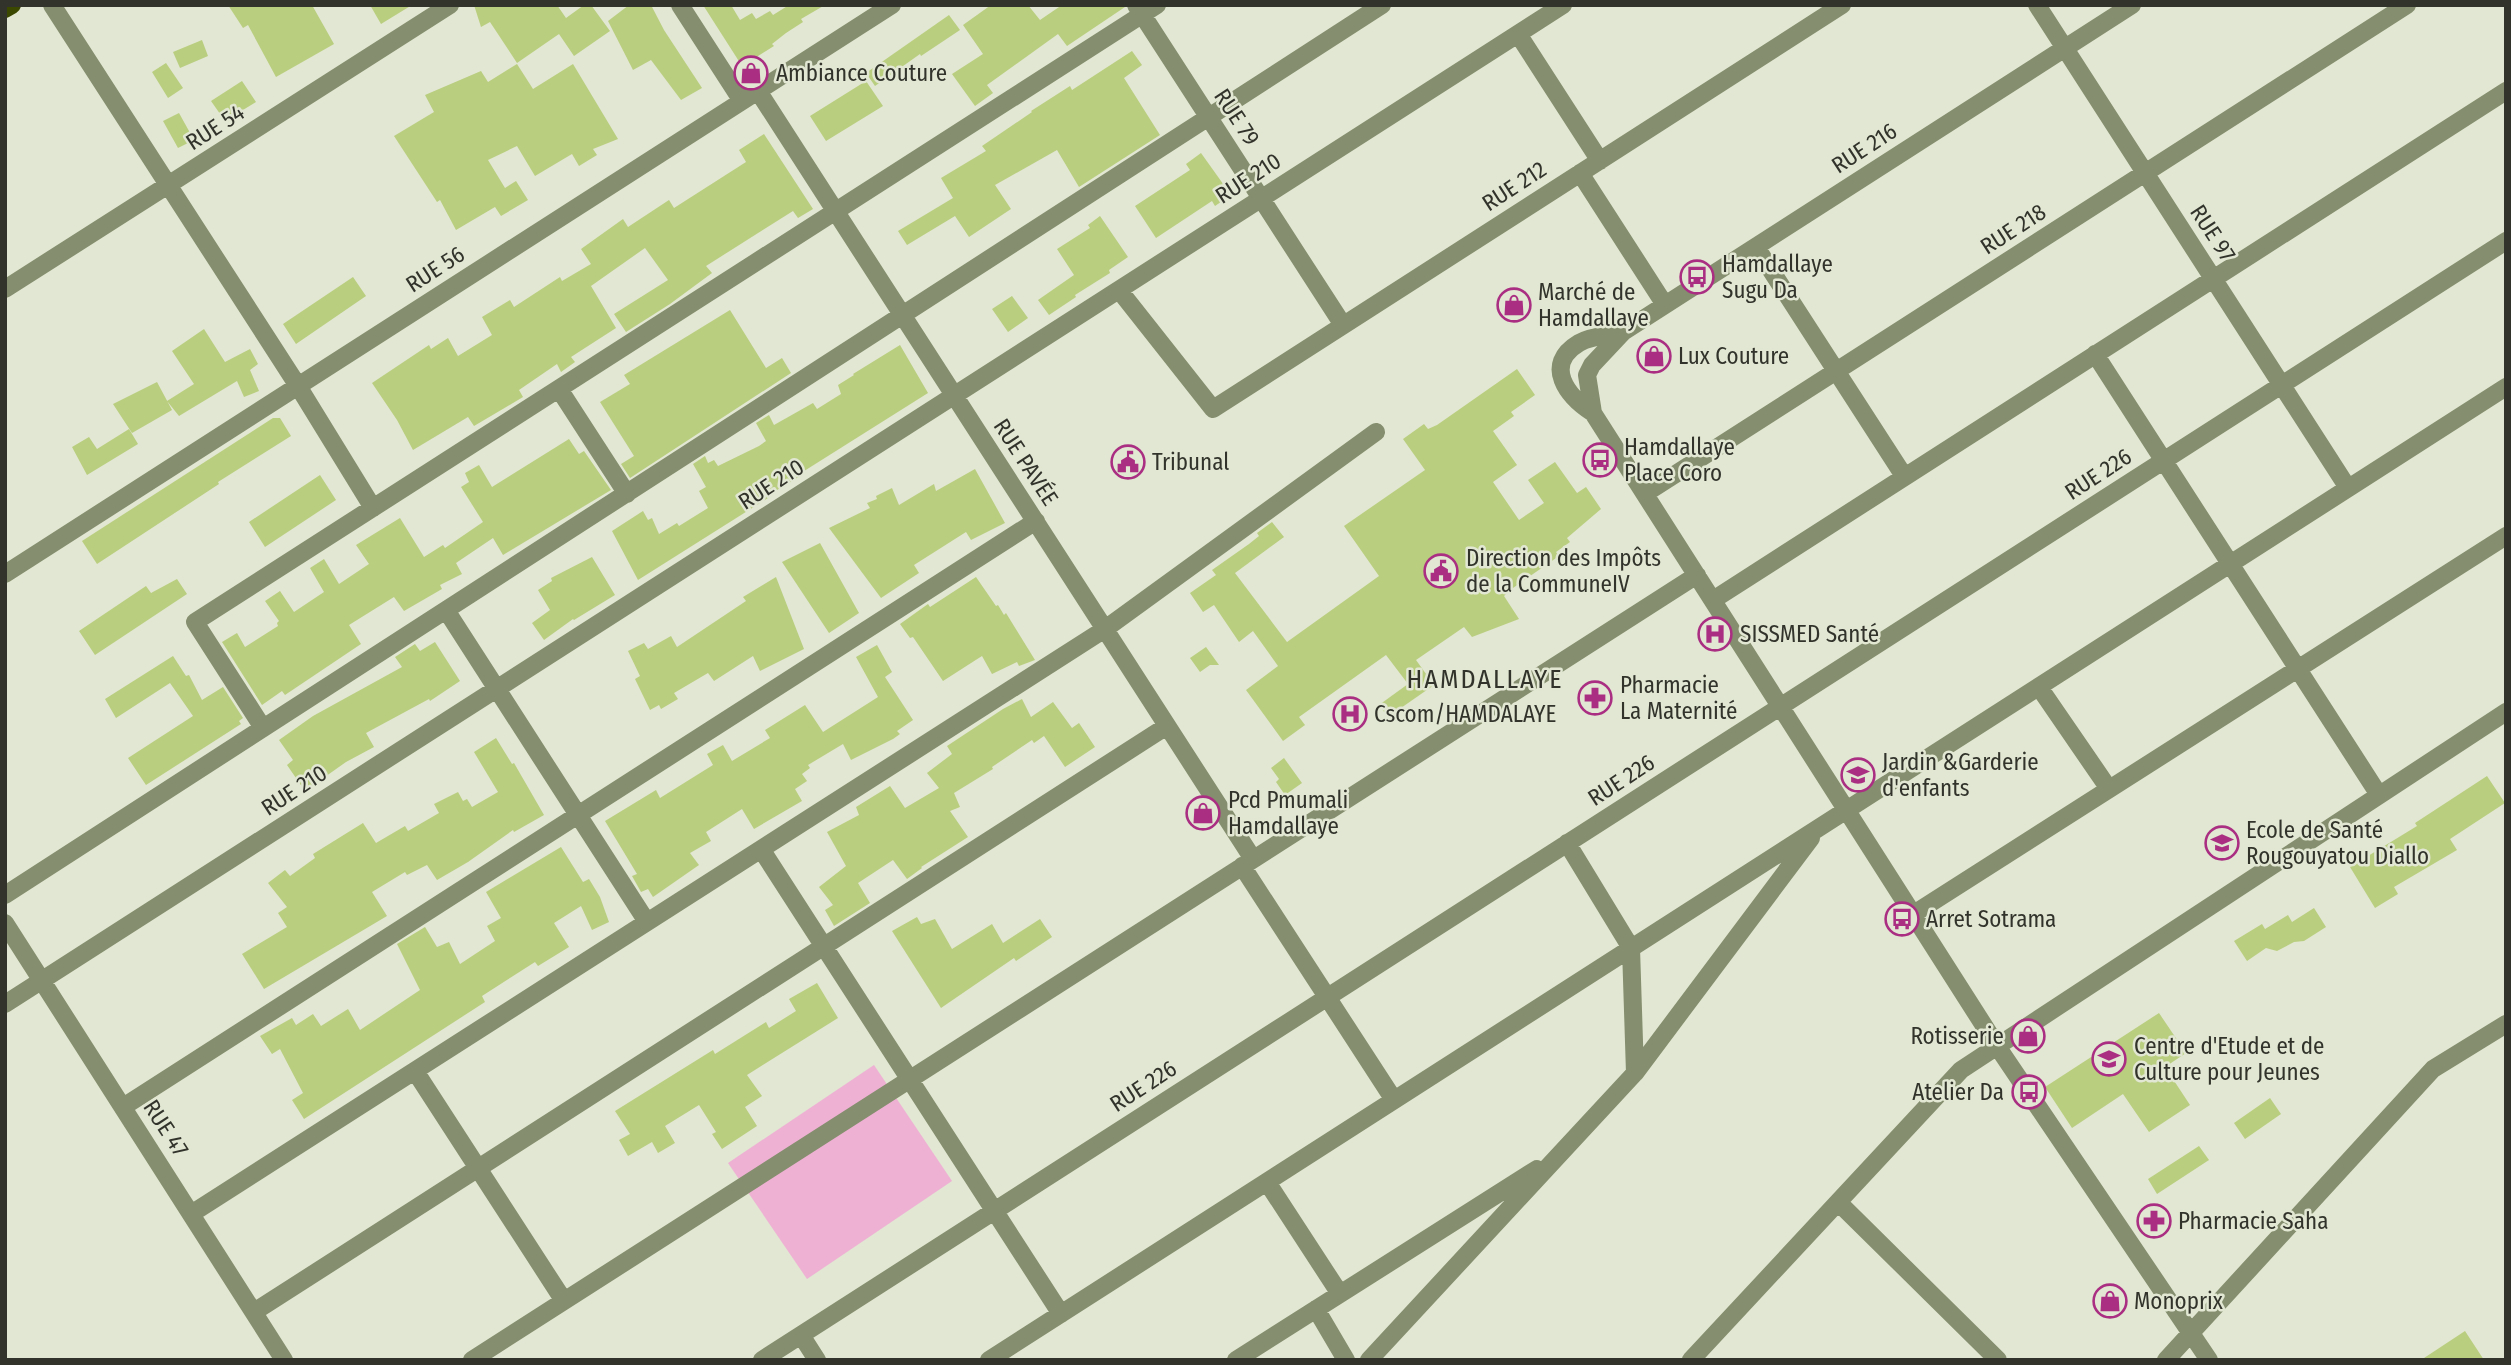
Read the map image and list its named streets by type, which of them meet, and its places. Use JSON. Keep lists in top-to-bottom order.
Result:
{
  "streets": {
    "street": [
      "RUE 79",
      "RUE 54",
      "RUE 216",
      "RUE 210",
      "RUE 212",
      "RUE 218",
      "RUE 97",
      "RUE 56",
      "RUE PAVÉE",
      "RUE 226",
      "RUE 47"
    ]
  },
  "crossings": [
    ["RUE 79", "RUE 210"],
    ["RUE 79", "RUE 212"],
    ["RUE 216", "RUE 97"],
    ["RUE 210", "RUE 212"],
    ["RUE 210", "RUE PAVÉE"],
    ["RUE 210", "RUE 47"],
    ["RUE 218", "RUE 97"],
    ["RUE 97", "RUE 226"],
    ["RUE 56", "RUE PAVÉE"],
    ["RUE PAVÉE", "RUE 226"]
  ],
  "districts": ["HAMDALLAYE"],
  "places": {
    "shop": [
      "Ambiance Couture",
      "Marché de Hamdallaye",
      "Lux Couture",
      "Pcd Pmumali Hamdallaye",
      "Rotisserie",
      "Monoprix"
    ],
    "bus stop": [
      "Hamdallaye Sugu Da",
      "Hamdallaye Place Coro",
      "Arret Sotrama",
      "Atelier Da"
    ],
    "public building": ["Tribunal", "Direction des Impôts de la CommuneIV"],
    "hospital": ["SISSMED Santé", "Cscom/HAMDALAYE"],
    "pharmacy": ["Pharmacie La Maternité", "Pharmacie Saha"],
    "school or university": ["Jardin &Garderie d'enfants", "Ecole de Santé Rougouyatou Diallo", "Centre d'Etude et de Culture pour Jeunes"]
  }
}
